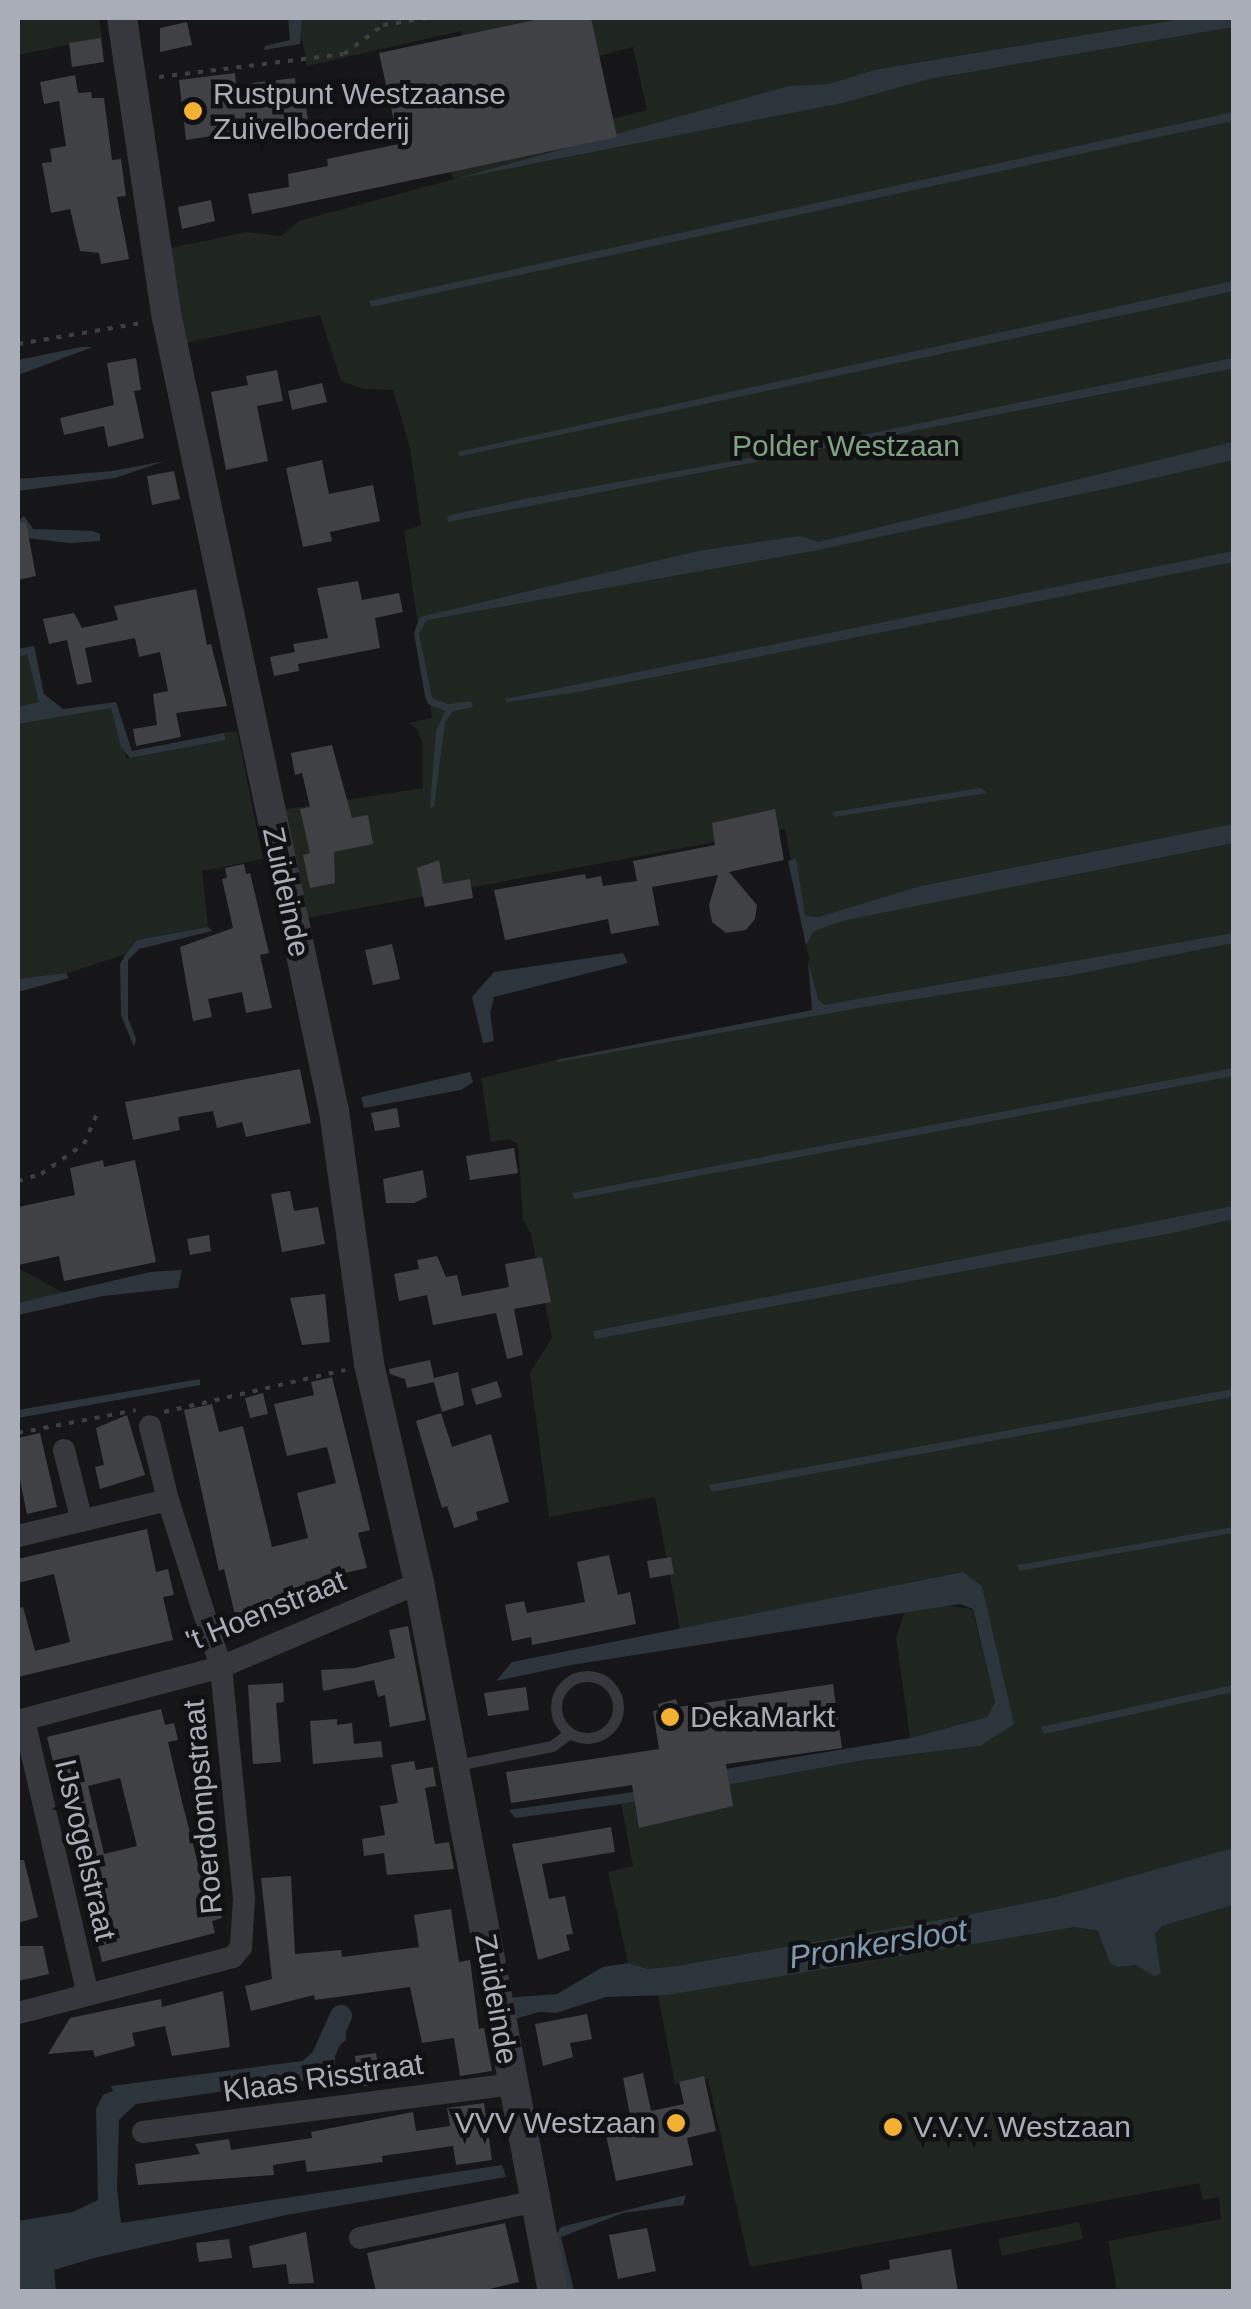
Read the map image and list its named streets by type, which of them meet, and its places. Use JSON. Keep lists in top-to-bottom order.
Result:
{
  "streets": {
    "street": [
      "Zuideinde",
      "'t Hoenstraat",
      "Roerdompstraat",
      "IJsvogelstraat",
      "Klaas Risstraat"
    ]
  },
  "crossings": [
    ["Zuideinde", "'t Hoenstraat"],
    ["Zuideinde", "Klaas Risstraat"],
    ["'t Hoenstraat", "Roerdompstraat"],
    ["'t Hoenstraat", "IJsvogelstraat"],
    ["Roerdompstraat", "IJsvogelstraat"]
  ],
  "water": ["Pronkersloot"],
  "parks": ["Polder Westzaan"],
  "places": [
    "Rustpunt Westzaanse Zuivelboerderij",
    "DekaMarkt",
    "VVV Westzaan",
    "V.V.V. Westzaan"
  ]
}
